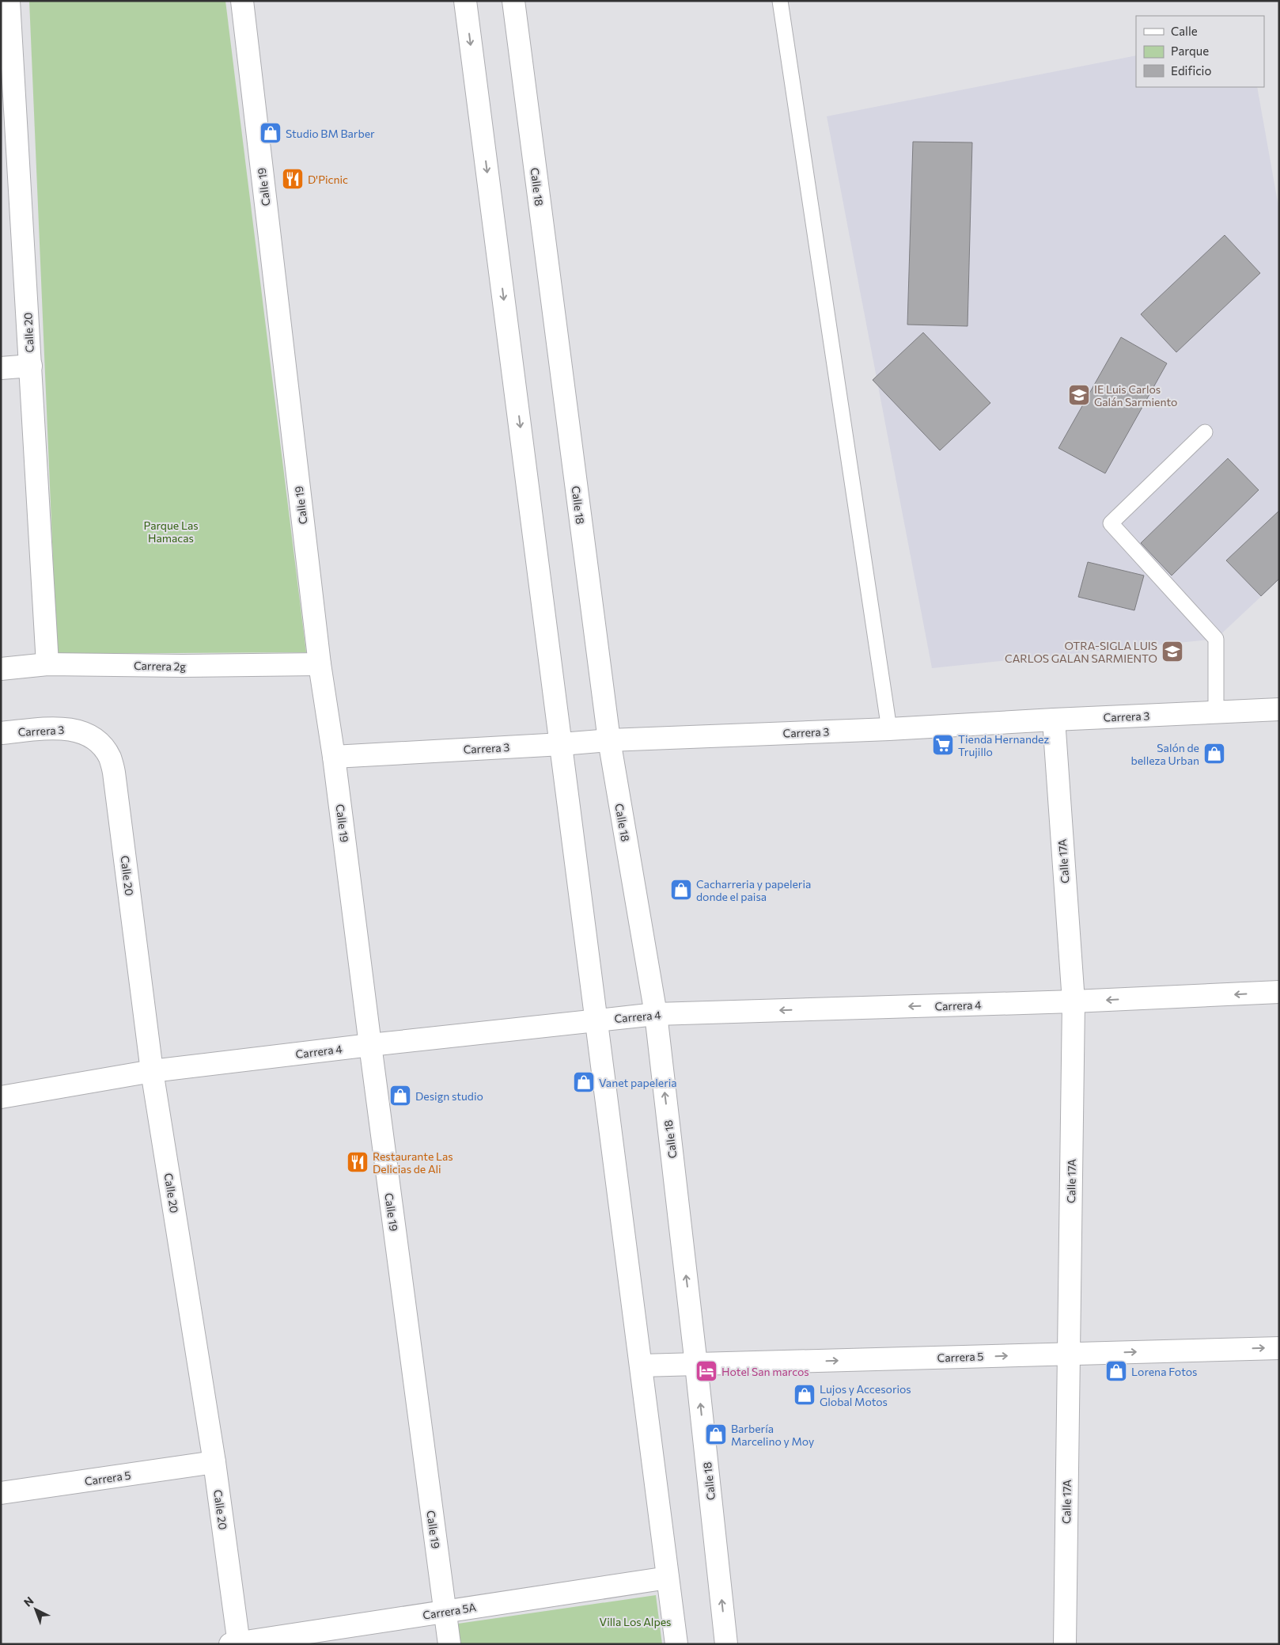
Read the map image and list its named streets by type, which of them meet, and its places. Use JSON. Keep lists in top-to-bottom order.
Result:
{
  "streets": {
    "street": [
      "Calle 19",
      "Calle 18",
      "Calle 20",
      "Carrera 2g",
      "Carrera 3",
      "Calle 17A",
      "Carrera 4",
      "Carrera 5",
      "Carrera 5A"
    ]
  },
  "crossings": [
    ["Calle 19", "Carrera 2g"],
    ["Calle 19", "Carrera 3"],
    ["Calle 19", "Carrera 4"],
    ["Calle 19", "Carrera 5A"],
    ["Calle 18", "Carrera 3"],
    ["Calle 18", "Carrera 4"],
    ["Calle 18", "Carrera 5"],
    ["Calle 20", "Carrera 2g"],
    ["Calle 20", "Carrera 3"],
    ["Calle 20", "Carrera 4"],
    ["Calle 20", "Carrera 5"],
    ["Calle 20", "Carrera 5A"],
    ["Carrera 3", "Calle 17A"],
    ["Calle 17A", "Carrera 4"],
    ["Calle 17A", "Carrera 5"]
  ],
  "one_way": ["Carrera 4", "Carrera 5"],
  "parks": ["Parque Las Hamacas", "Villa Los Alpes"],
  "places": {
    "shop": [
      "Studio BM Barber",
      "Salón de belleza Urban",
      "Cacharreria y papeleria donde el paisa",
      "Vanet papeleria",
      "Design studio",
      "Lorena Fotos",
      "Lujos y Accesorios Global Motos",
      "Barbería Marcelino y Moy"
    ],
    "restaurant": ["D'Picnic", "Restaurante Las Delicias de Ali"],
    "school or university": ["IE Luis Carlos Galán Sarmiento", "OTRA-SIGLA LUIS CARLOS GALAN SARMIENTO"],
    "supermarket": ["Tienda Hernandez Trujillo"],
    "hotel": ["Hotel San marcos"]
  },
  "legend": ["Calle", "Parque", "Edificio"],
  "north": "top left"
}
